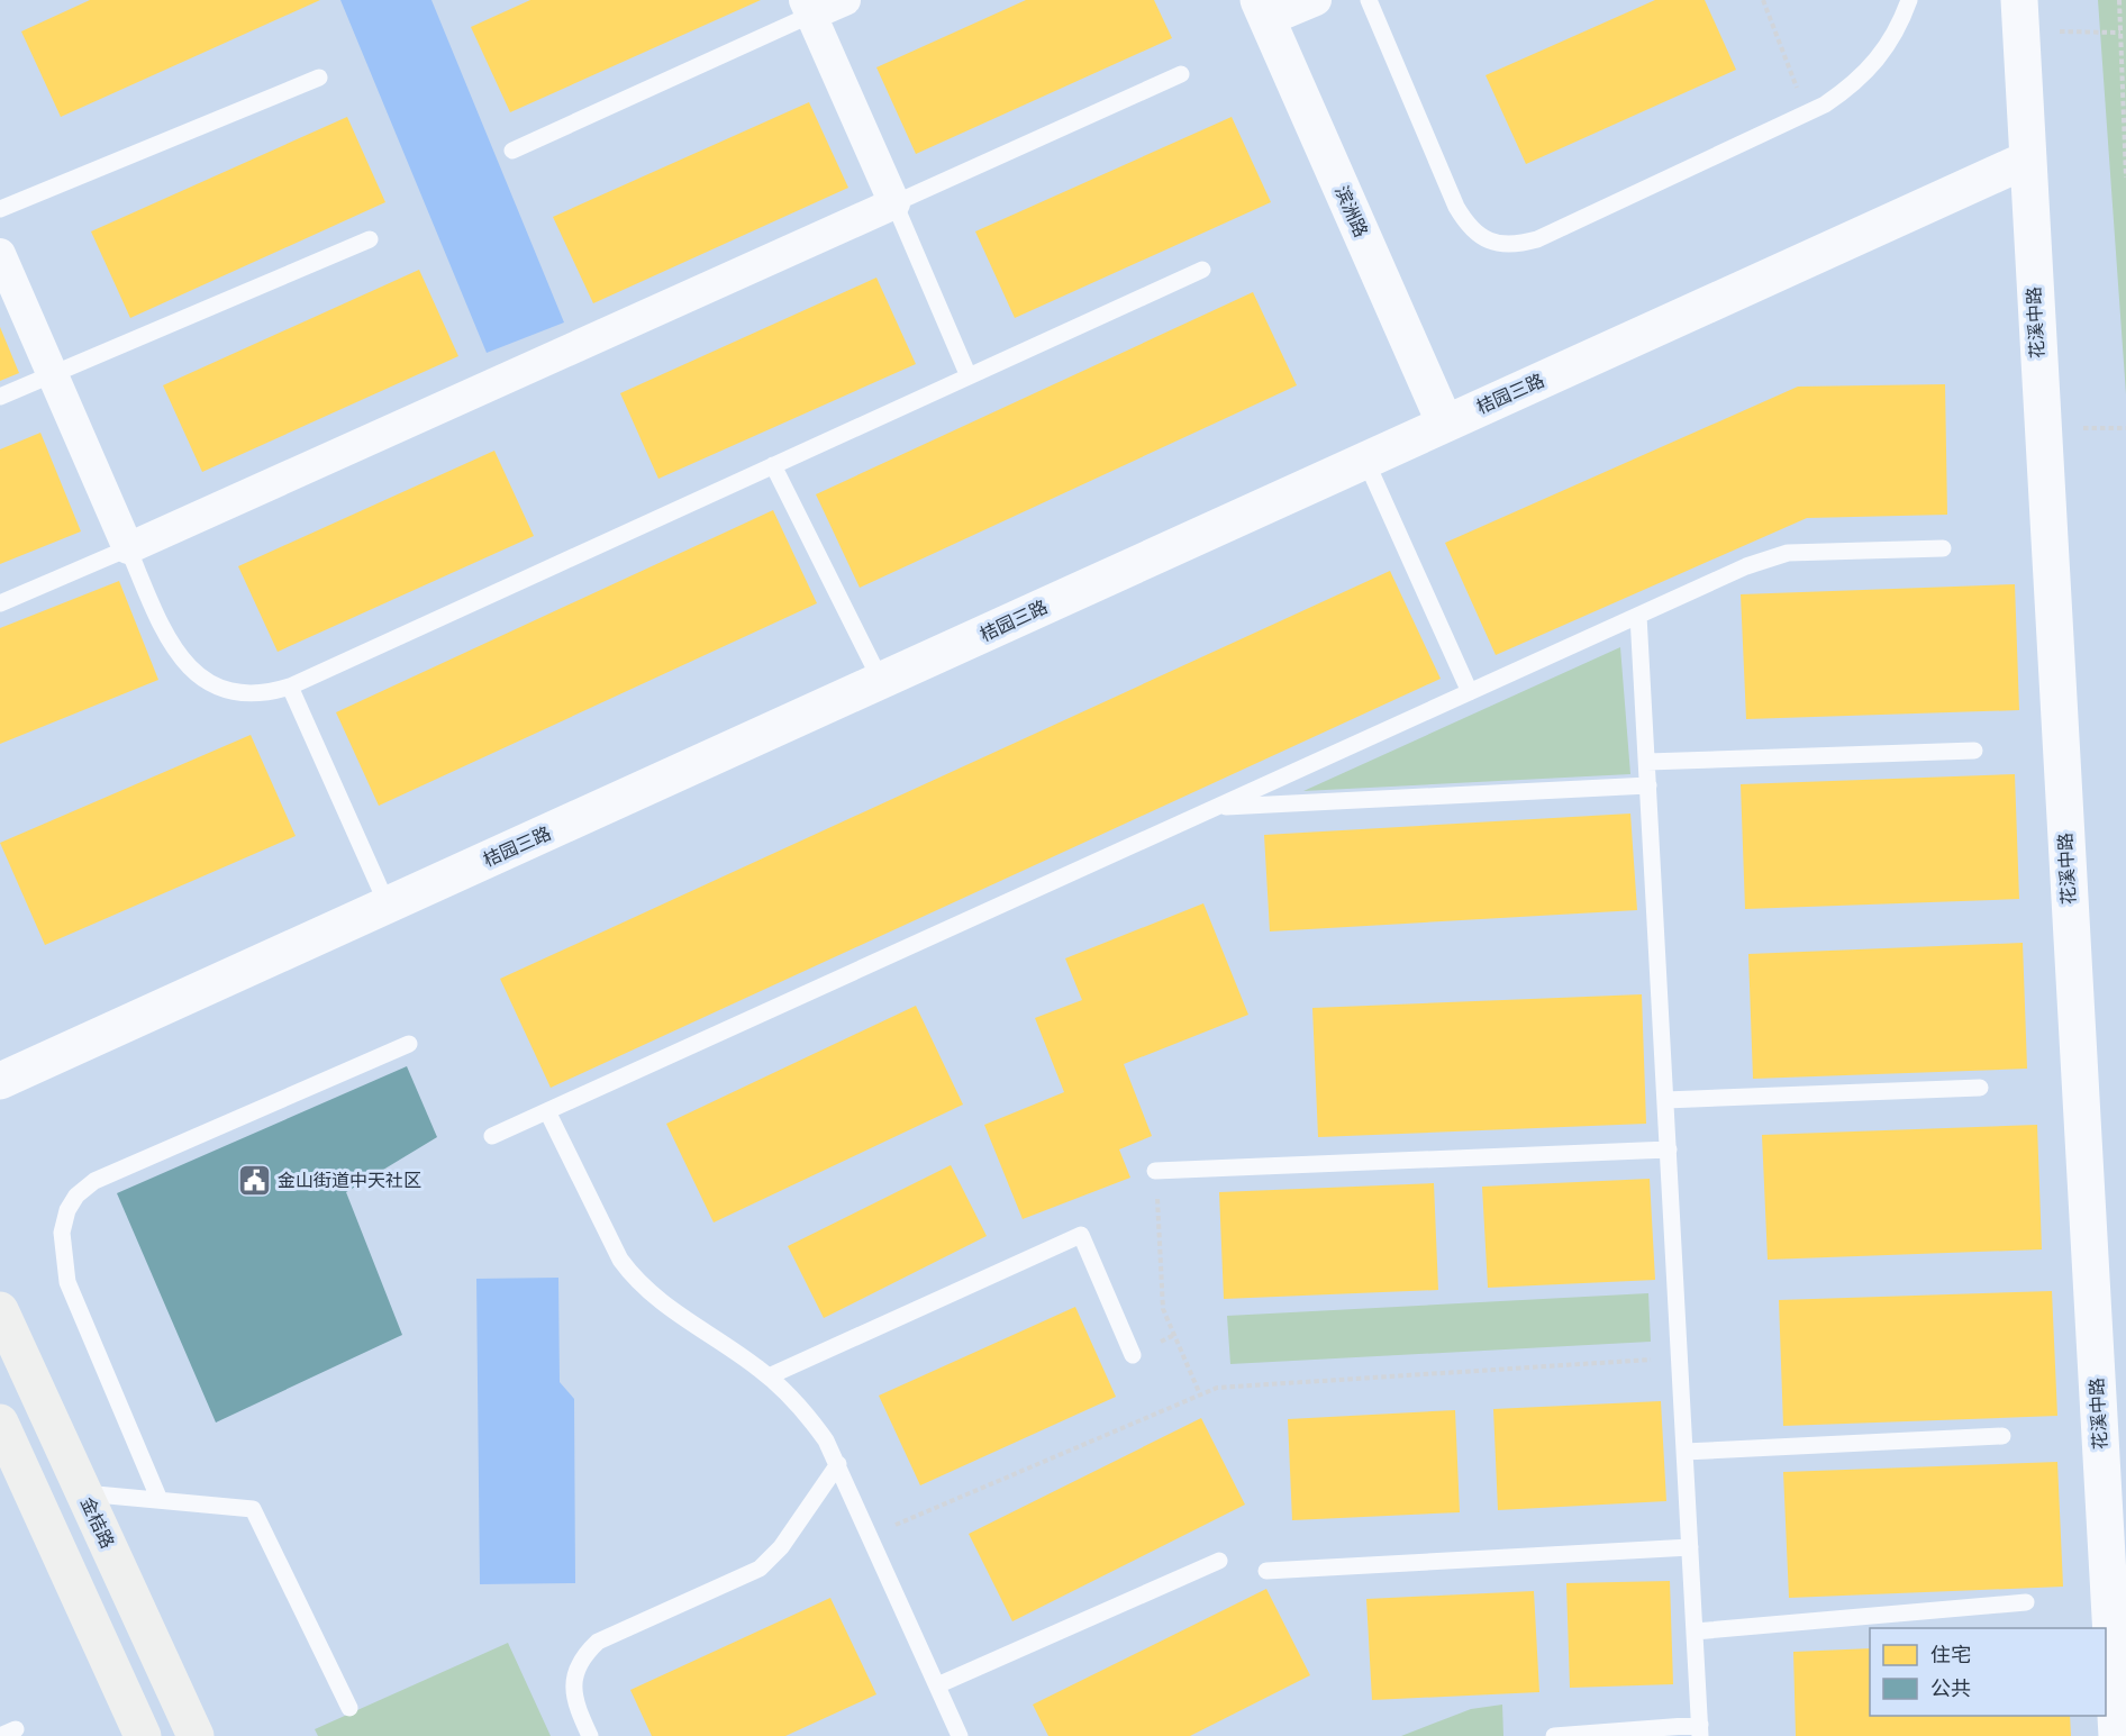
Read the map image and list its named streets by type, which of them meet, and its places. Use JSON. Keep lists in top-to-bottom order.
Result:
{
  "streets": {
    "main road": ["金桔路"],
    "street": ["滨洲路", "花溪中路", "桔园三路"]
  },
  "crossings": [
    ["滨洲路", "桔园三路"],
    ["花溪中路", "桔园三路"]
  ],
  "places": {
    "public building": ["金山街道中天社区"]
  },
  "legend": ["住宅", "公共"]
}
